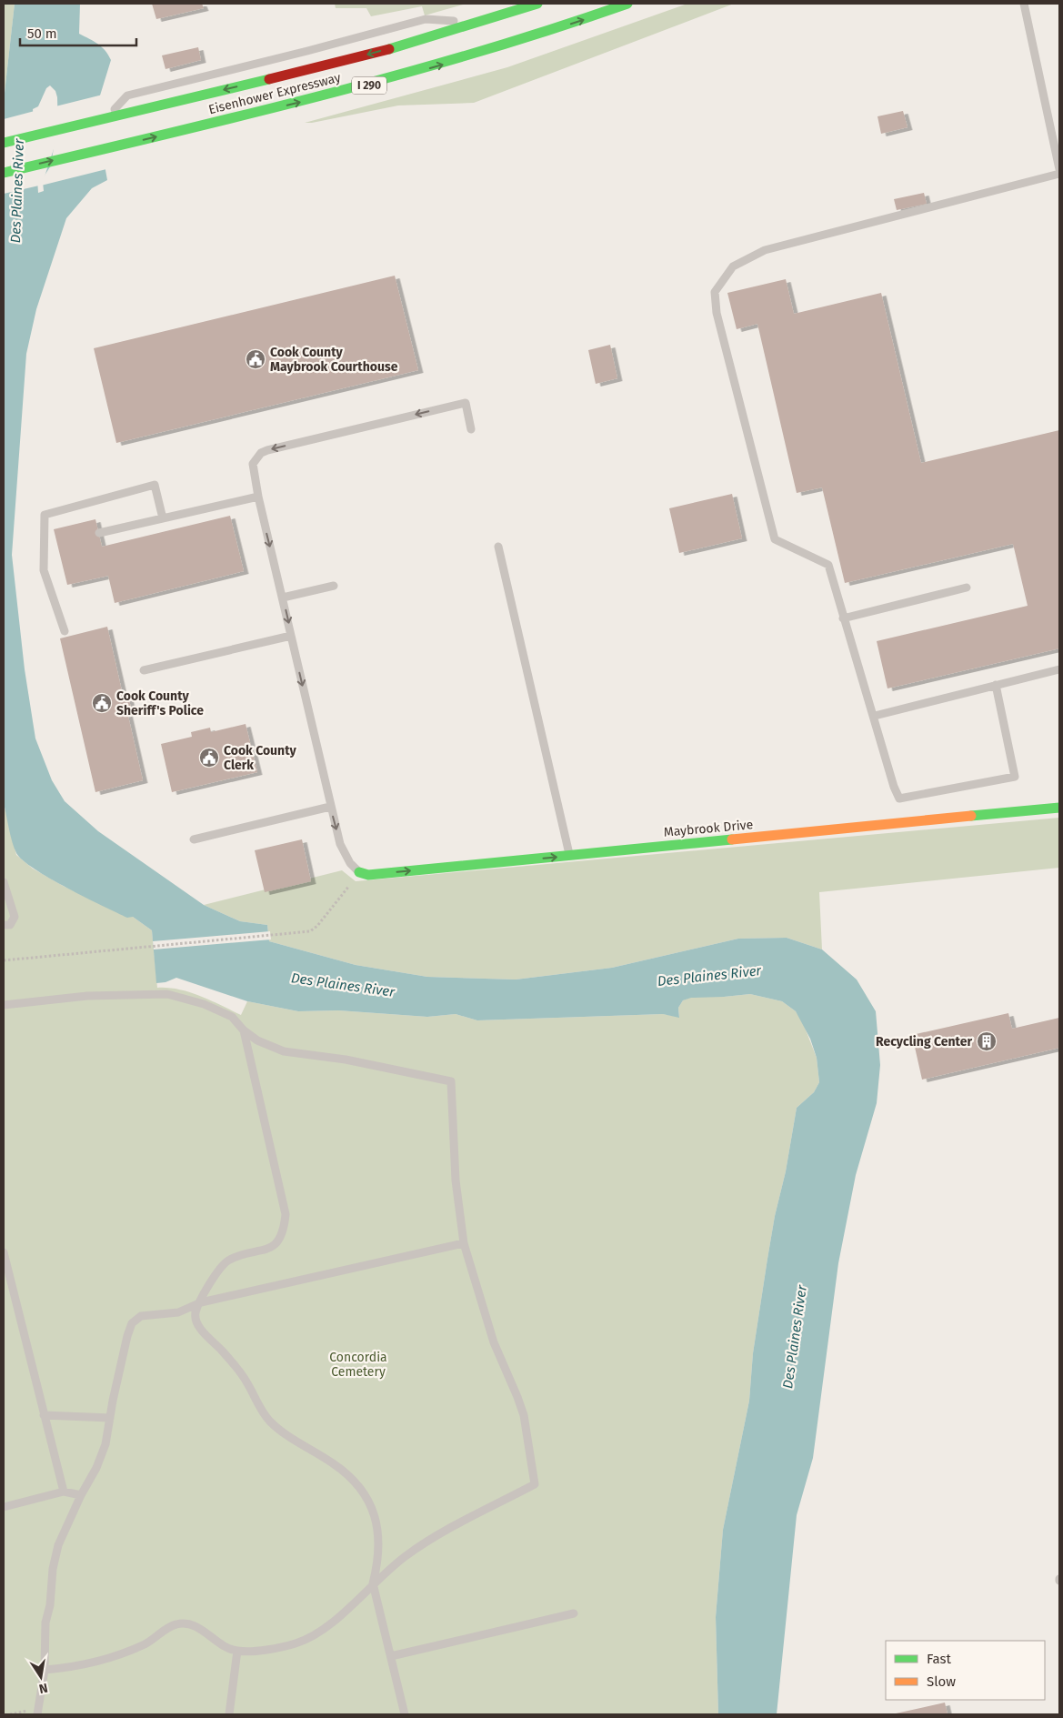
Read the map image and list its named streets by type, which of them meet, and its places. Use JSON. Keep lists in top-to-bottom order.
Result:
{
  "streets": {
    "main road": ["I 290", "Eisenhower Expressway", "Maybrook Drive"]
  },
  "water": ["Des Plaines River"],
  "parks": ["Concordia Cemetery"],
  "places": {
    "public building": ["Cook County Maybrook Courthouse", "Cook County Sheriff's Police", "Cook County Clerk"],
    "building": ["Recycling Center"]
  },
  "legend": ["Fast", "Slow"],
  "scale_bar": "50 m",
  "north": "bottom"
}
